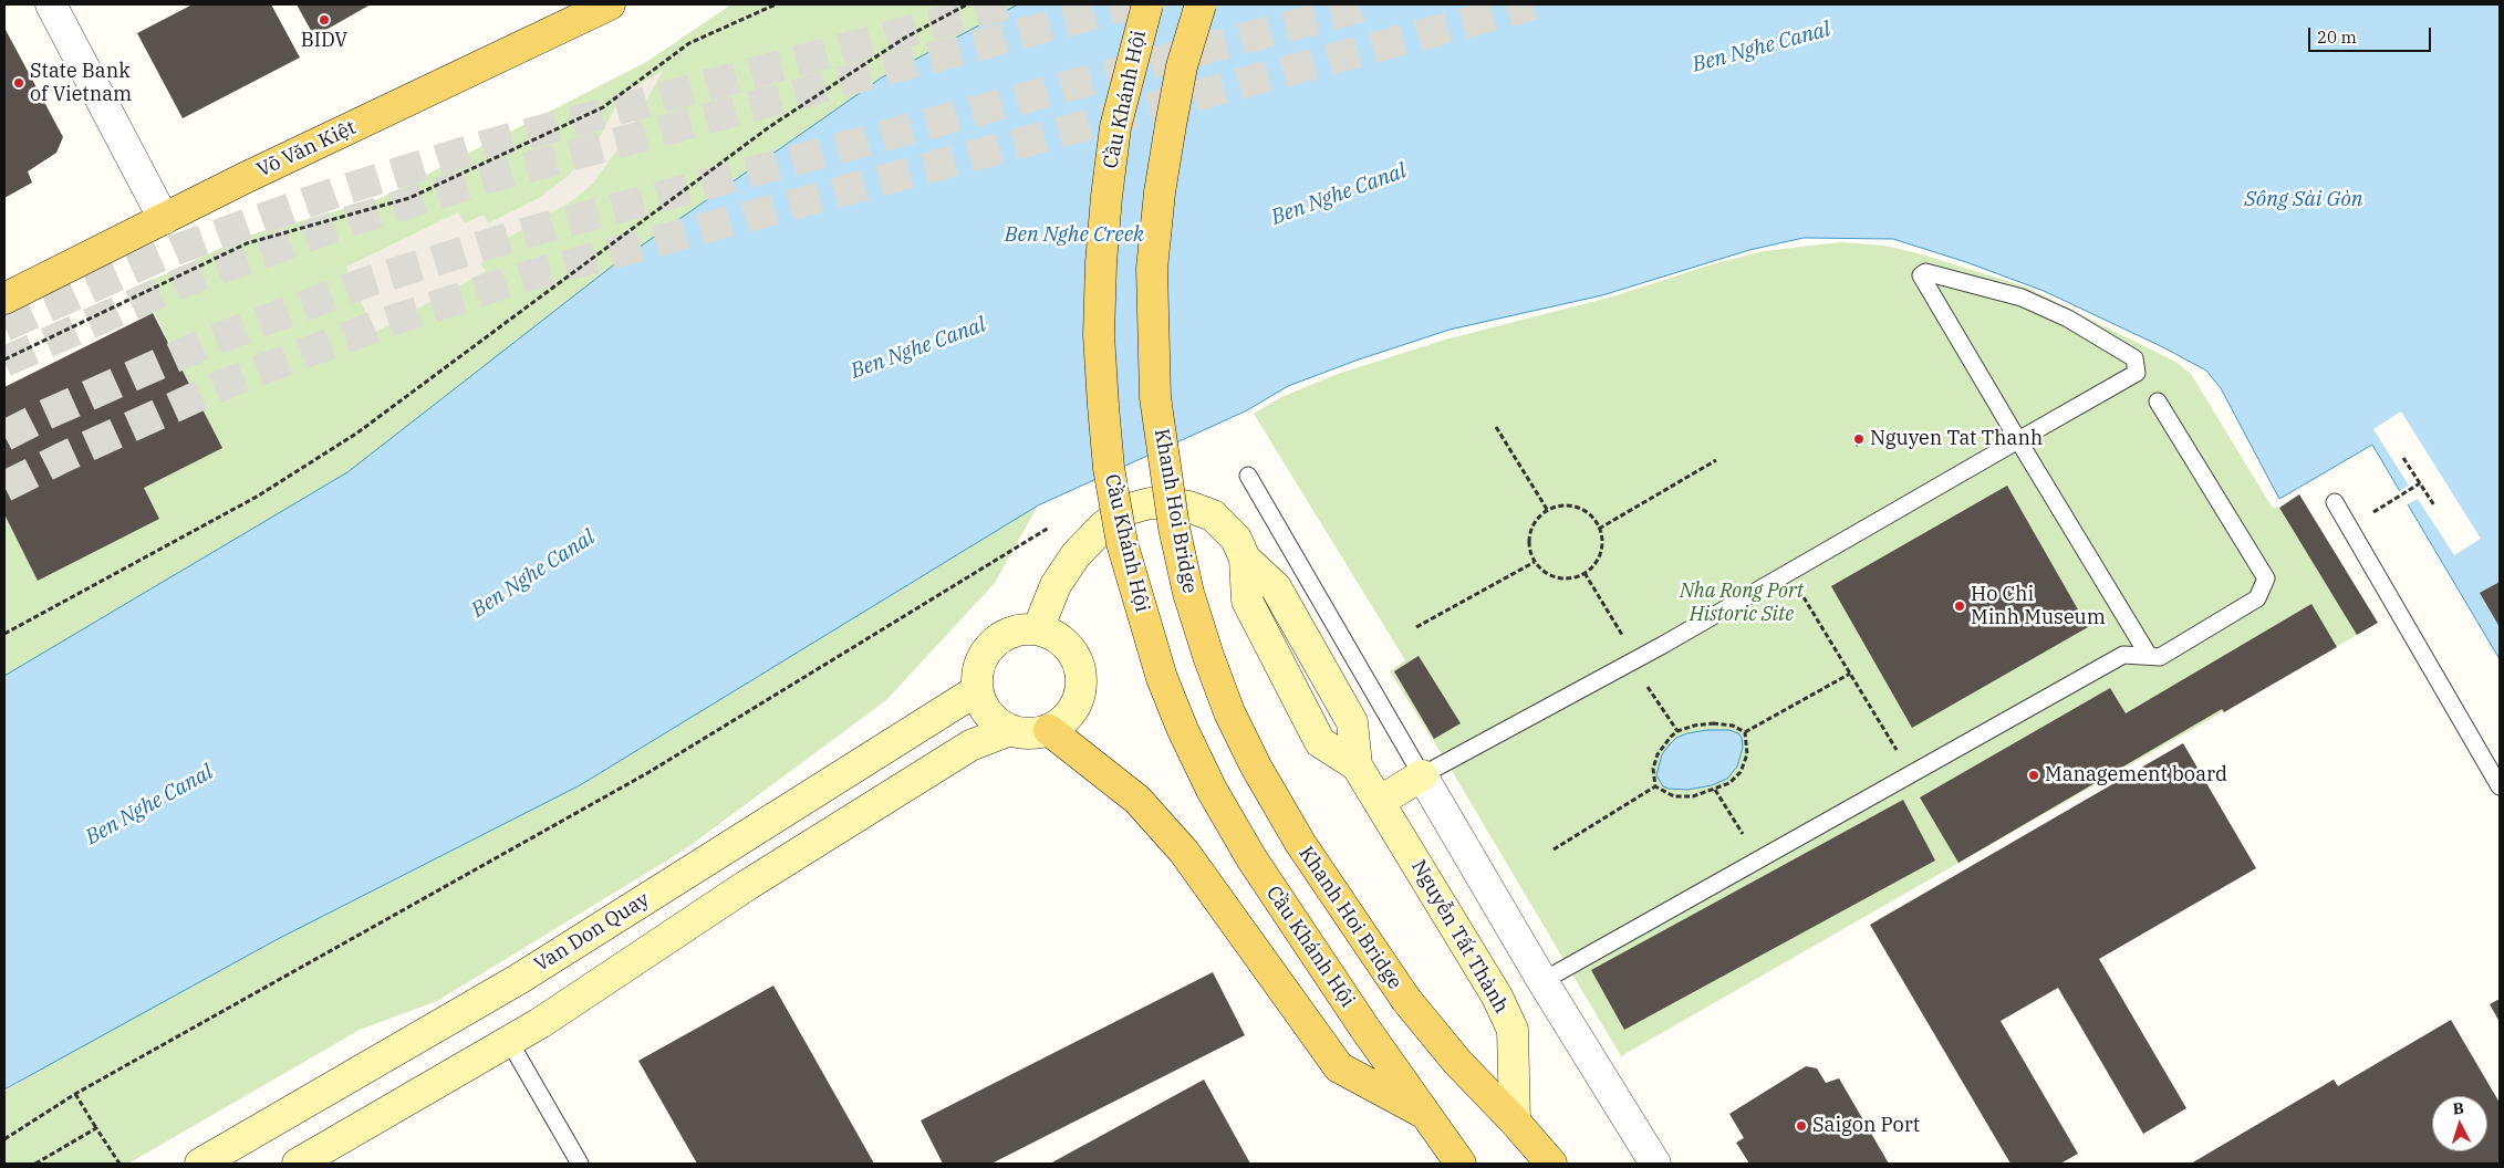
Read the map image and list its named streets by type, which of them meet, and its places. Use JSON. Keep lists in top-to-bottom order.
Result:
{
  "streets": {
    "main road": [
      "Cầu Khánh Hội",
      "Võ Văn Kiệt",
      "Khanh Hoi Bridge",
      "Van Don Quay",
      "Nguyễn Tất Thành"
    ]
  },
  "crossings": [
    ["Khanh Hoi Bridge", "Nguyễn Tất Thành"],
    ["Van Don Quay", "Nguyễn Tất Thành"]
  ],
  "water": ["Ben Nghe Canal", "Sông Sài Gòn", "Ben Nghe Creek"],
  "parks": ["Nha Rong Port Historic Site"],
  "places": [
    "BIDV",
    "State Bank of Vietnam",
    "Nguyen Tat Thanh",
    "Ho Chi Minh Museum",
    "Management board",
    "Saigon Port"
  ],
  "scale_bar": "20 m",
  "north": "top"
}
